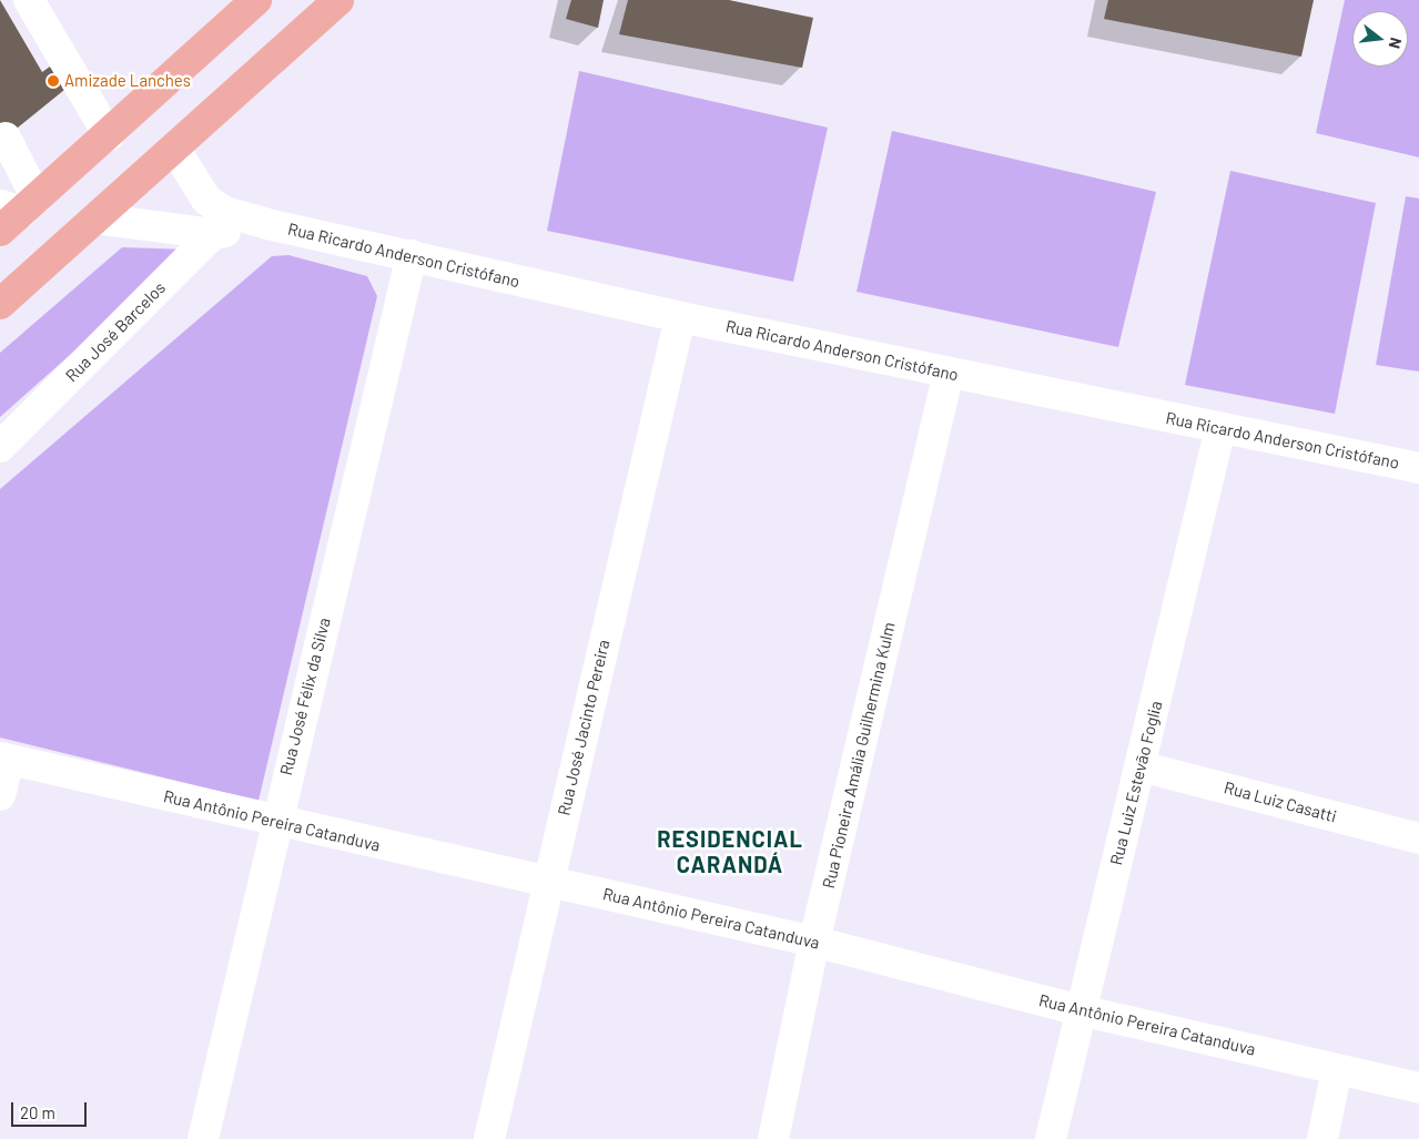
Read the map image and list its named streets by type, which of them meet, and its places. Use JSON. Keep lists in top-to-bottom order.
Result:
{
  "streets": {
    "street": [
      "Rua Ricardo Anderson Cristófano",
      "Rua José Barcelos",
      "Rua José Félix da Silva",
      "Rua José Jacinto Pereira",
      "Rua Pioneira Amália Guilhermina Kulm",
      "Rua Luiz Estevão Foglia",
      "Rua Luiz Casatti",
      "Rua Antônio Pereira Catanduva"
    ]
  },
  "crossings": [
    ["Rua Ricardo Anderson Cristófano", "Rua José Barcelos"],
    ["Rua Ricardo Anderson Cristófano", "Rua José Félix da Silva"],
    ["Rua Ricardo Anderson Cristófano", "Rua José Jacinto Pereira"],
    ["Rua Ricardo Anderson Cristófano", "Rua Pioneira Amália Guilhermina Kulm"],
    ["Rua Ricardo Anderson Cristófano", "Rua Luiz Estevão Foglia"],
    ["Rua José Félix da Silva", "Rua Antônio Pereira Catanduva"],
    ["Rua José Jacinto Pereira", "Rua Antônio Pereira Catanduva"],
    ["Rua Pioneira Amália Guilhermina Kulm", "Rua Antônio Pereira Catanduva"],
    ["Rua Luiz Estevão Foglia", "Rua Luiz Casatti"],
    ["Rua Luiz Estevão Foglia", "Rua Antônio Pereira Catanduva"]
  ],
  "districts": ["RESIDENCIAL CARANDÁ"],
  "places": ["Amizade Lanches"],
  "scale_bar": "20 m",
  "north": "right"
}
